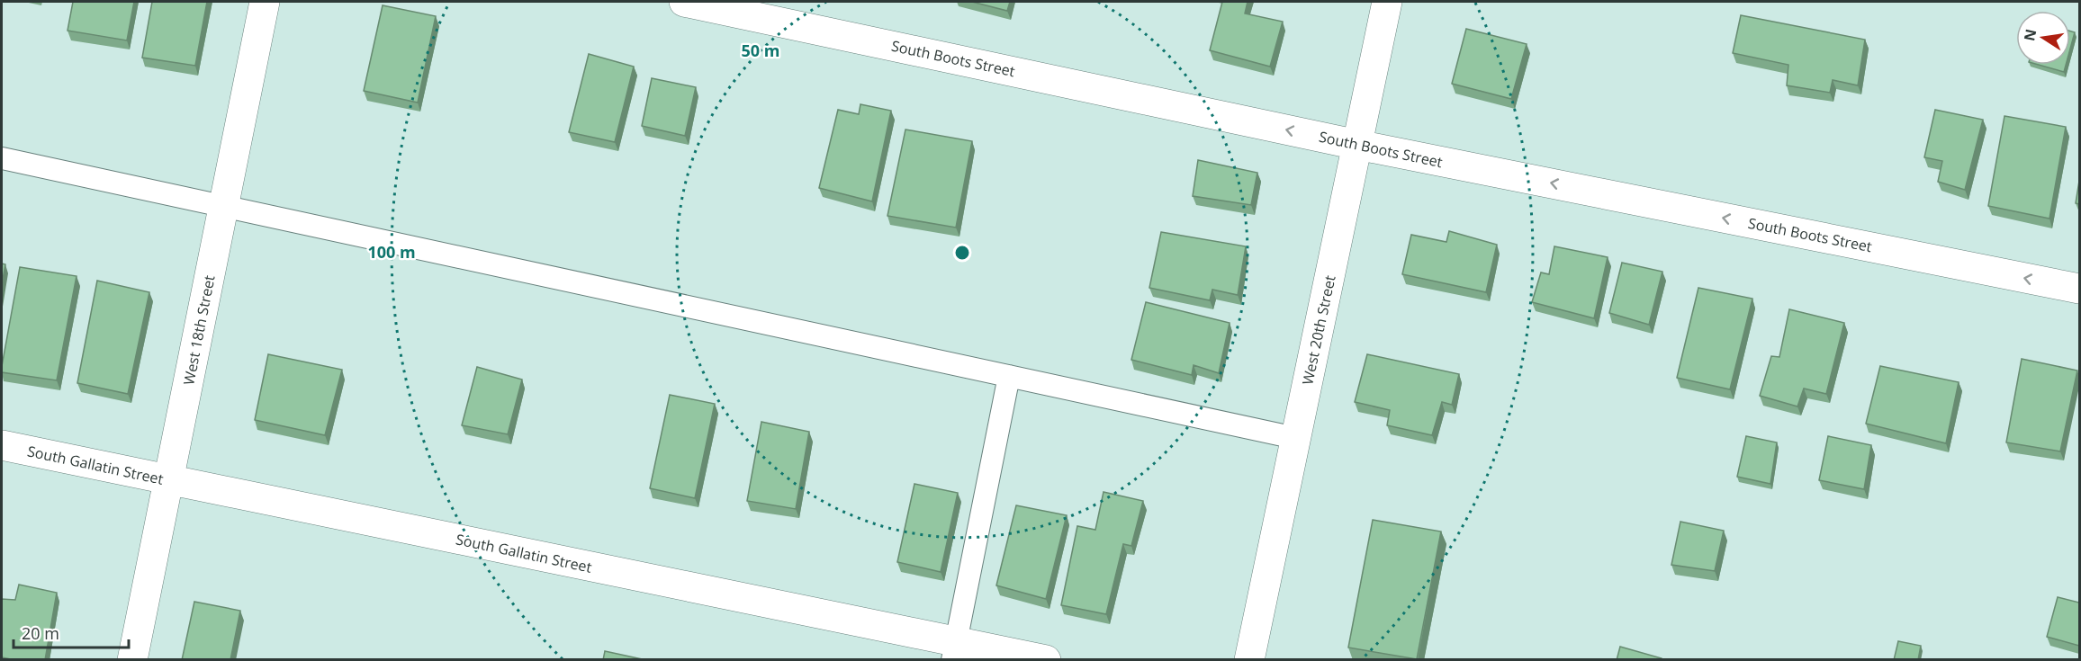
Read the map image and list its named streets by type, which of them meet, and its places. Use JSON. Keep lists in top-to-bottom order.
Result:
{
  "streets": {
    "street": [
      "South Boots Street",
      "West 18th Street",
      "West 20th Street",
      "South Gallatin Street"
    ]
  },
  "crossings": [
    ["South Boots Street", "West 20th Street"],
    ["West 18th Street", "South Gallatin Street"]
  ],
  "one_way": ["South Boots Street"],
  "scale_bar": "20 m",
  "north": "left",
  "rings": ["50 m", "100 m"]
}
